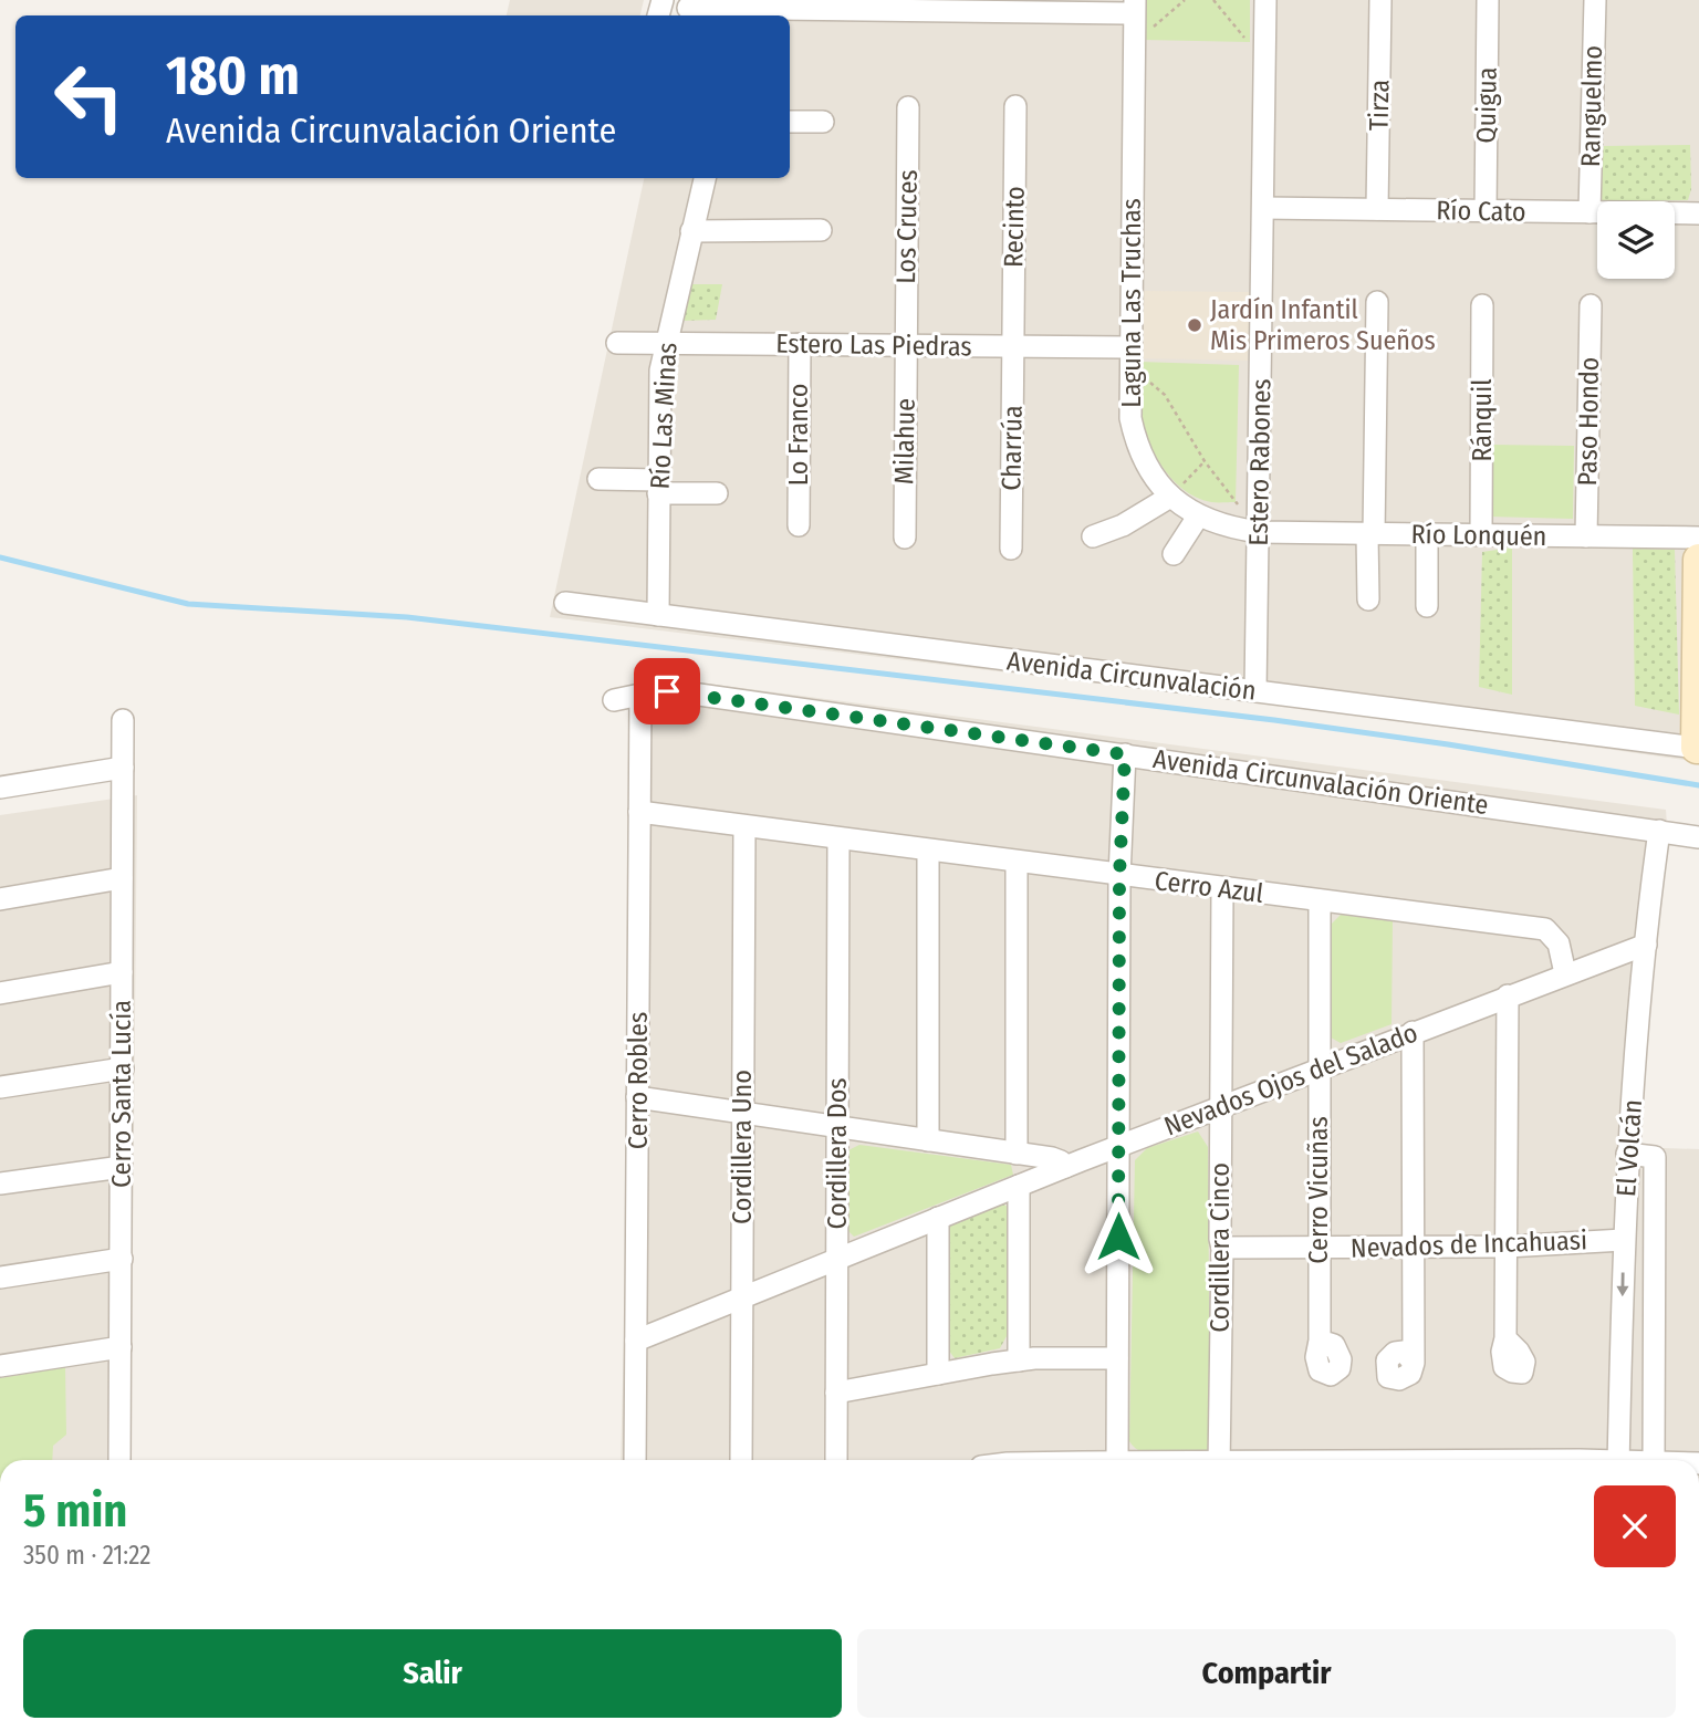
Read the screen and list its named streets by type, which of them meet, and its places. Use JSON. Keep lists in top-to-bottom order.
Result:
{
  "streets": {
    "street": [
      "Tirza",
      "Quigua",
      "Ranguelmo",
      "Río Cato",
      "Los Cruces",
      "Recinto",
      "Laguna Las Truchas",
      "Estero Las Piedras",
      "Río Las Minas",
      "Ránquil",
      "Paso Hondo",
      "Lo Franco",
      "Milahue",
      "Charrúa",
      "Estero Rabones",
      "Río Lonquén",
      "Avenida Circunvalación",
      "Avenida Circunvalación Oriente",
      "Cerro Azul",
      "Nevados Ojos del Salado",
      "Cerro Robles",
      "Cerro Santa Lucía",
      "Cordillera Uno",
      "El Volcán",
      "Cordillera Dos",
      "Cerro Vicuñas",
      "Nevados de Incahuasi",
      "Cordillera Cinco"
    ]
  },
  "crossings": [
    ["Tirza", "Río Cato"],
    ["Quigua", "Río Cato"],
    ["Ranguelmo", "Río Cato"],
    ["Río Cato", "Estero Rabones"],
    ["Los Cruces", "Estero Las Piedras"],
    ["Los Cruces", "Milahue"],
    ["Recinto", "Estero Las Piedras"],
    ["Recinto", "Charrúa"],
    ["Laguna Las Truchas", "Estero Las Piedras"],
    ["Laguna Las Truchas", "Estero Rabones"],
    ["Laguna Las Truchas", "Río Lonquén"],
    ["Estero Las Piedras", "Río Las Minas"],
    ["Estero Las Piedras", "Lo Franco"],
    ["Estero Las Piedras", "Milahue"],
    ["Estero Las Piedras", "Charrúa"],
    ["Río Las Minas", "Avenida Circunvalación"],
    ["Ránquil", "Río Lonquén"],
    ["Paso Hondo", "Río Lonquén"],
    ["Estero Rabones", "Río Lonquén"],
    ["Estero Rabones", "Avenida Circunvalación"],
    ["Avenida Circunvalación Oriente", "Cerro Robles"],
    ["Avenida Circunvalación Oriente", "El Volcán"],
    ["Cerro Azul", "Nevados Ojos del Salado"],
    ["Cerro Azul", "Cerro Robles"],
    ["Cerro Azul", "Cordillera Uno"],
    ["Cerro Azul", "Cordillera Dos"],
    ["Cerro Azul", "Cerro Vicuñas"],
    ["Cerro Azul", "Cordillera Cinco"],
    ["Nevados Ojos del Salado", "Cerro Robles"],
    ["Nevados Ojos del Salado", "Cordillera Uno"],
    ["Nevados Ojos del Salado", "El Volcán"],
    ["Nevados Ojos del Salado", "Cordillera Dos"],
    ["Nevados Ojos del Salado", "Cerro Vicuñas"],
    ["Nevados Ojos del Salado", "Cordillera Cinco"],
    ["El Volcán", "Nevados de Incahuasi"],
    ["Cerro Vicuñas", "Nevados de Incahuasi"],
    ["Nevados de Incahuasi", "Cordillera Cinco"]
  ],
  "places": ["Jardín Infantil Mis Primeros Sueños"],
  "page": {
    "turn": ["180 m", "Avenida Circunvalación Oriente"],
    "heading": ["5 min", "350 m · 21:22"],
    "buttons": ["Salir", "Compartir"]
  }
}
